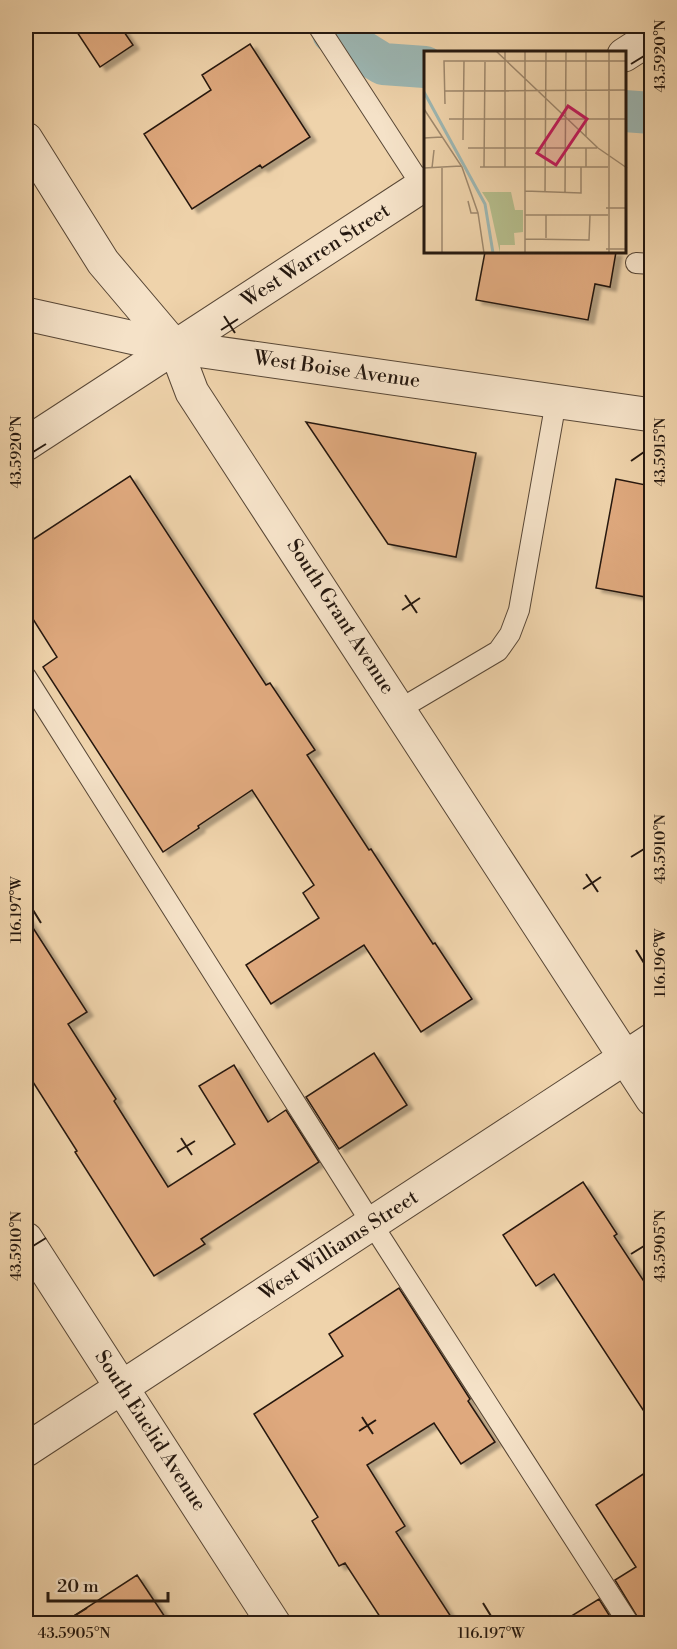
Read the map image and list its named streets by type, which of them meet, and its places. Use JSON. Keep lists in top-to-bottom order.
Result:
{
  "streets": {
    "street": [
      "West Warren Street",
      "West Boise Avenue",
      "South Grant Avenue",
      "West Williams Street",
      "South Euclid Avenue"
    ]
  },
  "crossings": [
    ["West Warren Street", "West Boise Avenue"],
    ["West Warren Street", "South Grant Avenue"],
    ["West Boise Avenue", "South Grant Avenue"],
    ["South Grant Avenue", "West Williams Street"],
    ["West Williams Street", "South Euclid Avenue"]
  ],
  "scale_bar": "20 m",
  "coordinates": [
    "43.5920°N",
    "43.5915°N",
    "43.5910°N",
    "116.197°W",
    "116.196°W",
    "43.5905°N"
  ]
}
